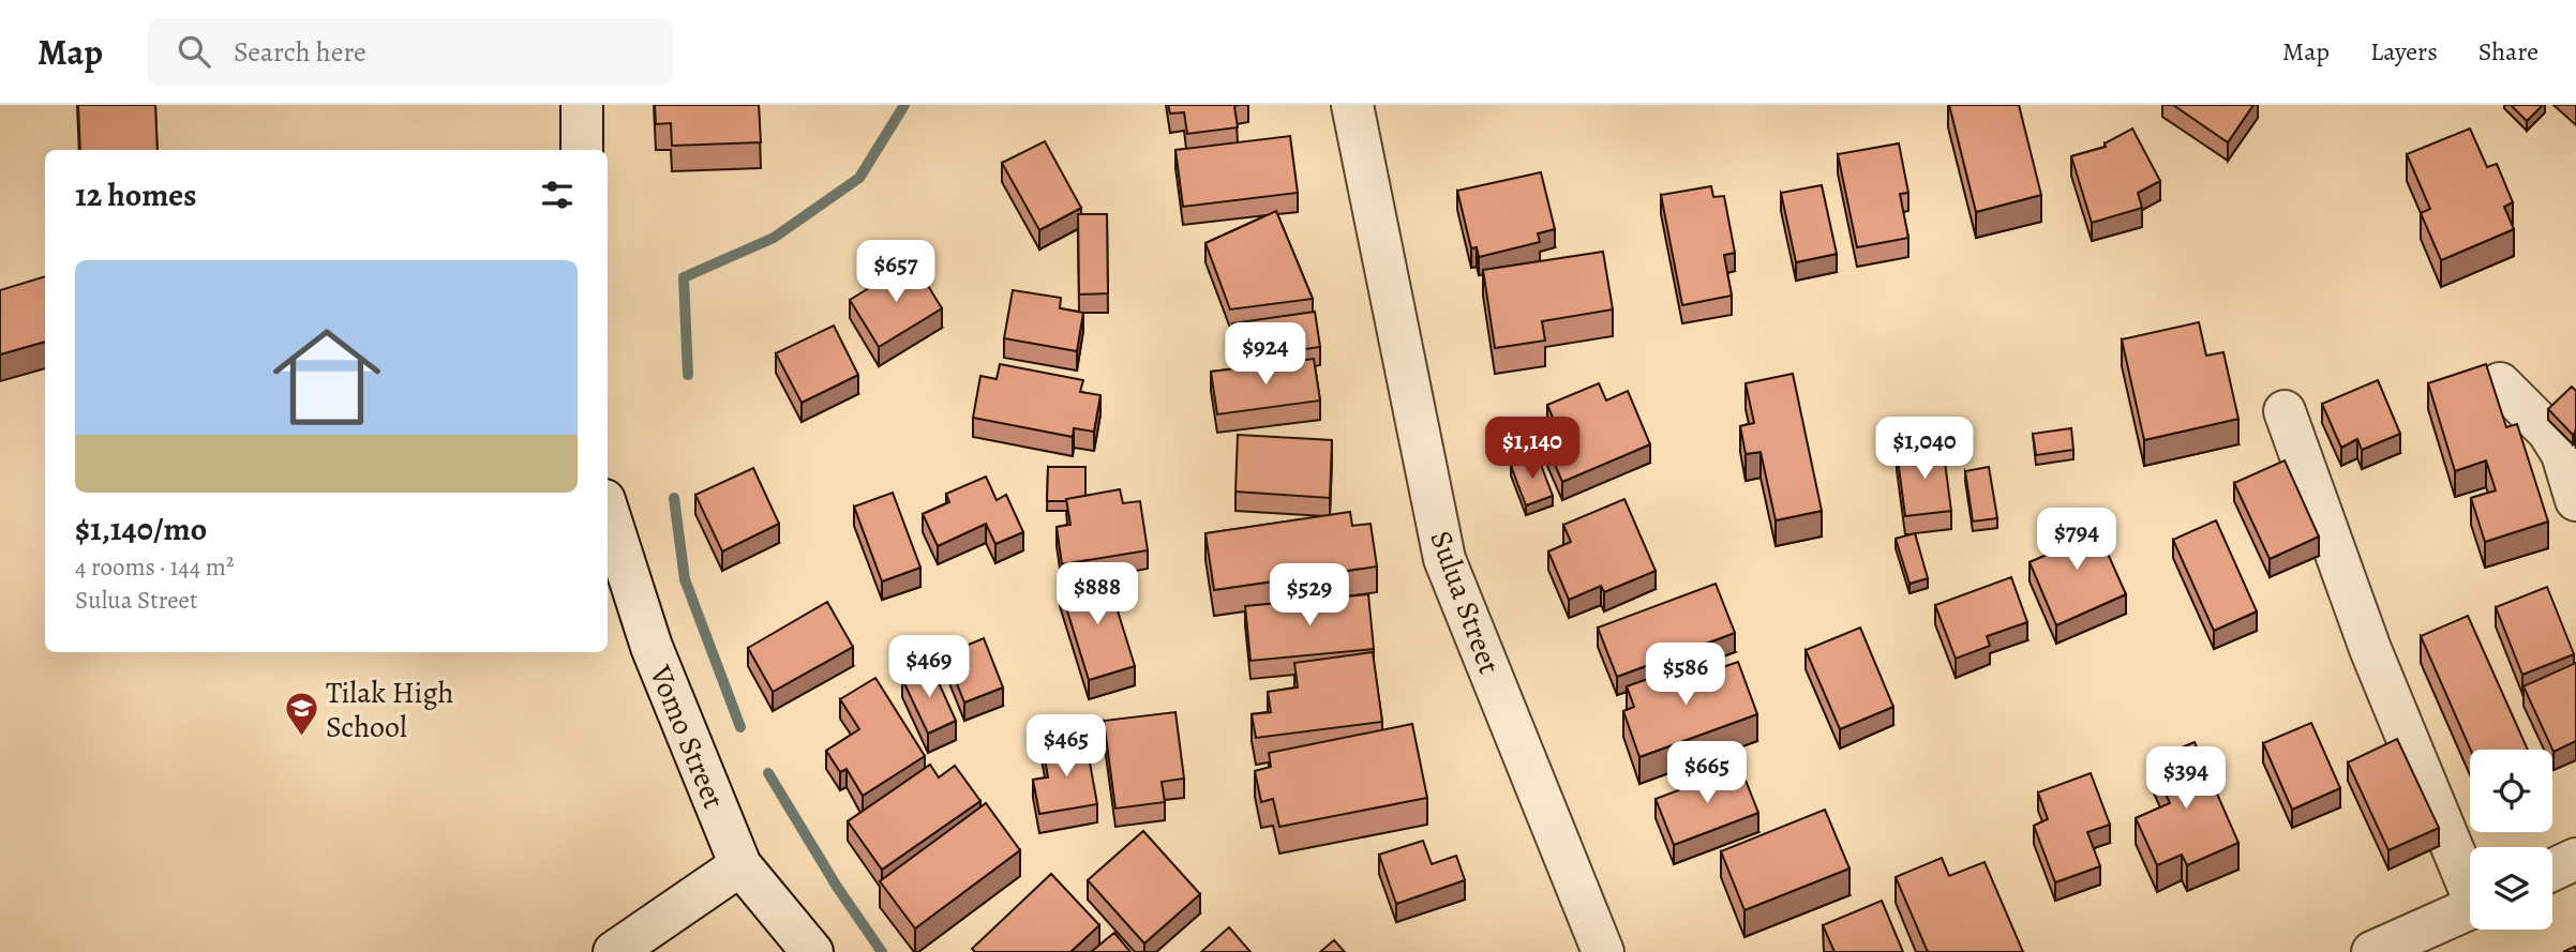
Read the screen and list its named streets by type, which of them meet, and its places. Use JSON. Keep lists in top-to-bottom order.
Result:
{
  "streets": {
    "street": ["Sulua Street", "Vomo Street"]
  },
  "places": {
    "school or university": ["Tilak High School"]
  },
  "page": {
    "header": "Map",
    "search": "Search here",
    "nav": ["Map", "Layers", "Share"],
    "heading": "12 homes",
    "price": [
      "$657",
      "$924",
      "$1,140",
      "$1,040",
      "$794",
      "$888",
      "$529",
      "$469",
      "$586",
      "$465",
      "$665",
      "$394"
    ],
    "list": [
      {
        "name": "$1,140/mo",
        "note": "4 rooms · 144 m² · Sulua Street"
      }
    ]
  }
}
